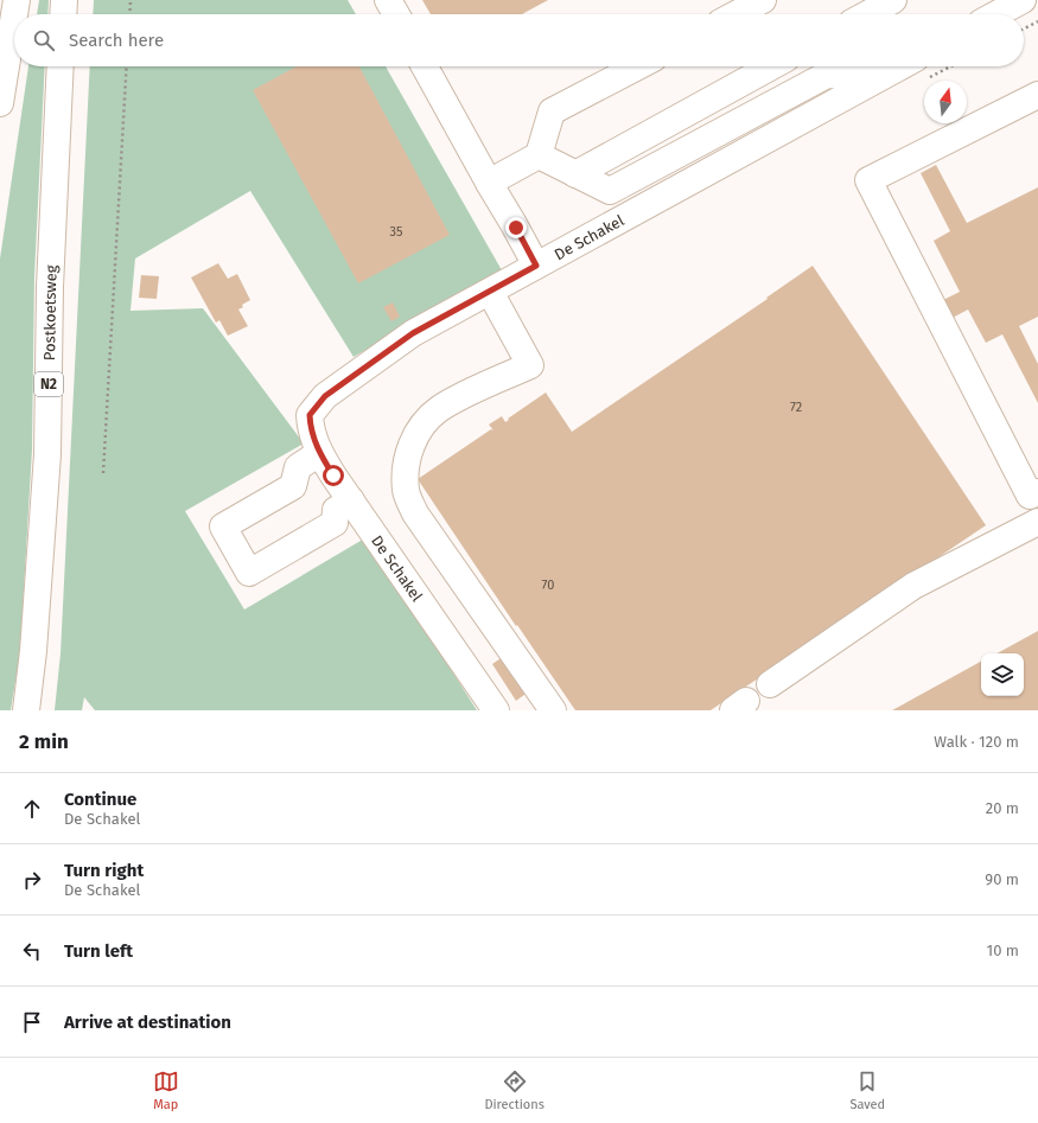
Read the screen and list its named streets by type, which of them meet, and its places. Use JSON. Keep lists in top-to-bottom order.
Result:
{
  "streets": {
    "main road": ["De Schakel", "Postkoetsweg", "N2"]
  },
  "house_numbers": ["35", "72", "70"],
  "north": "top",
  "page": {
    "search": "Search here",
    "heading": ["2 min", "Walk · 120 m"],
    "list": [
      ["Continue", "De Schakel", "20 m"],
      ["Turn right", "De Schakel", "90 m"],
      ["Turn left", "10 m"],
      "Arrive at destination"
    ],
    "nav": ["Map", "Directions", "Saved"]
  }
}
